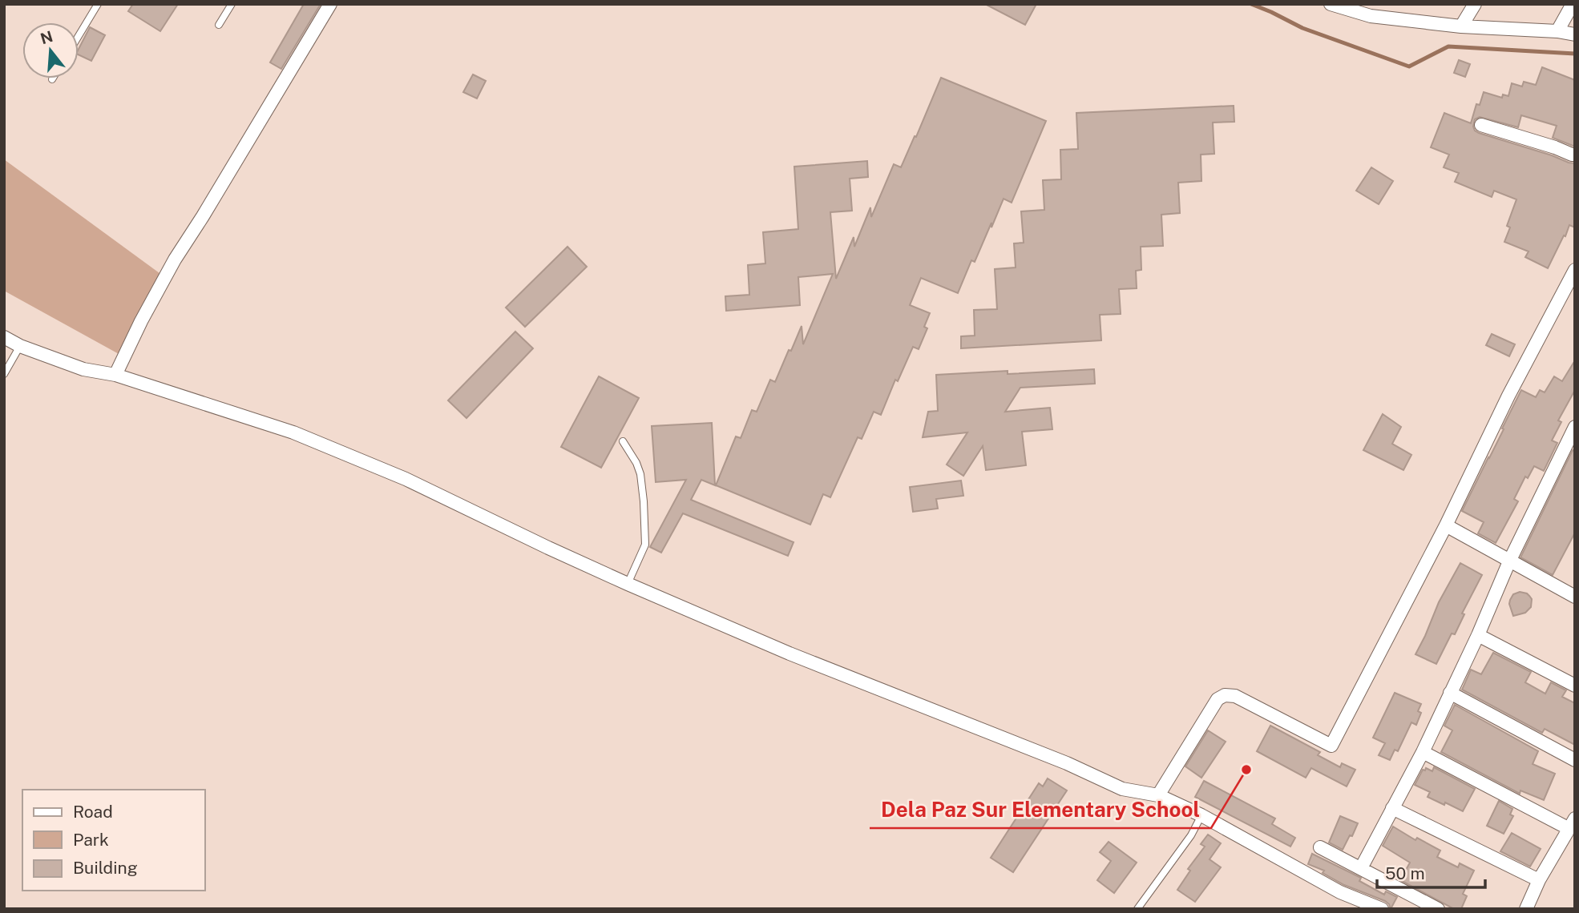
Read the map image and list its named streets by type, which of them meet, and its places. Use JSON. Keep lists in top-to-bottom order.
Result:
{
  "places": ["Dela Paz Sur Elementary School"],
  "legend": ["Road", "Park", "Building"],
  "scale_bar": "50 m",
  "north": "top"
}
